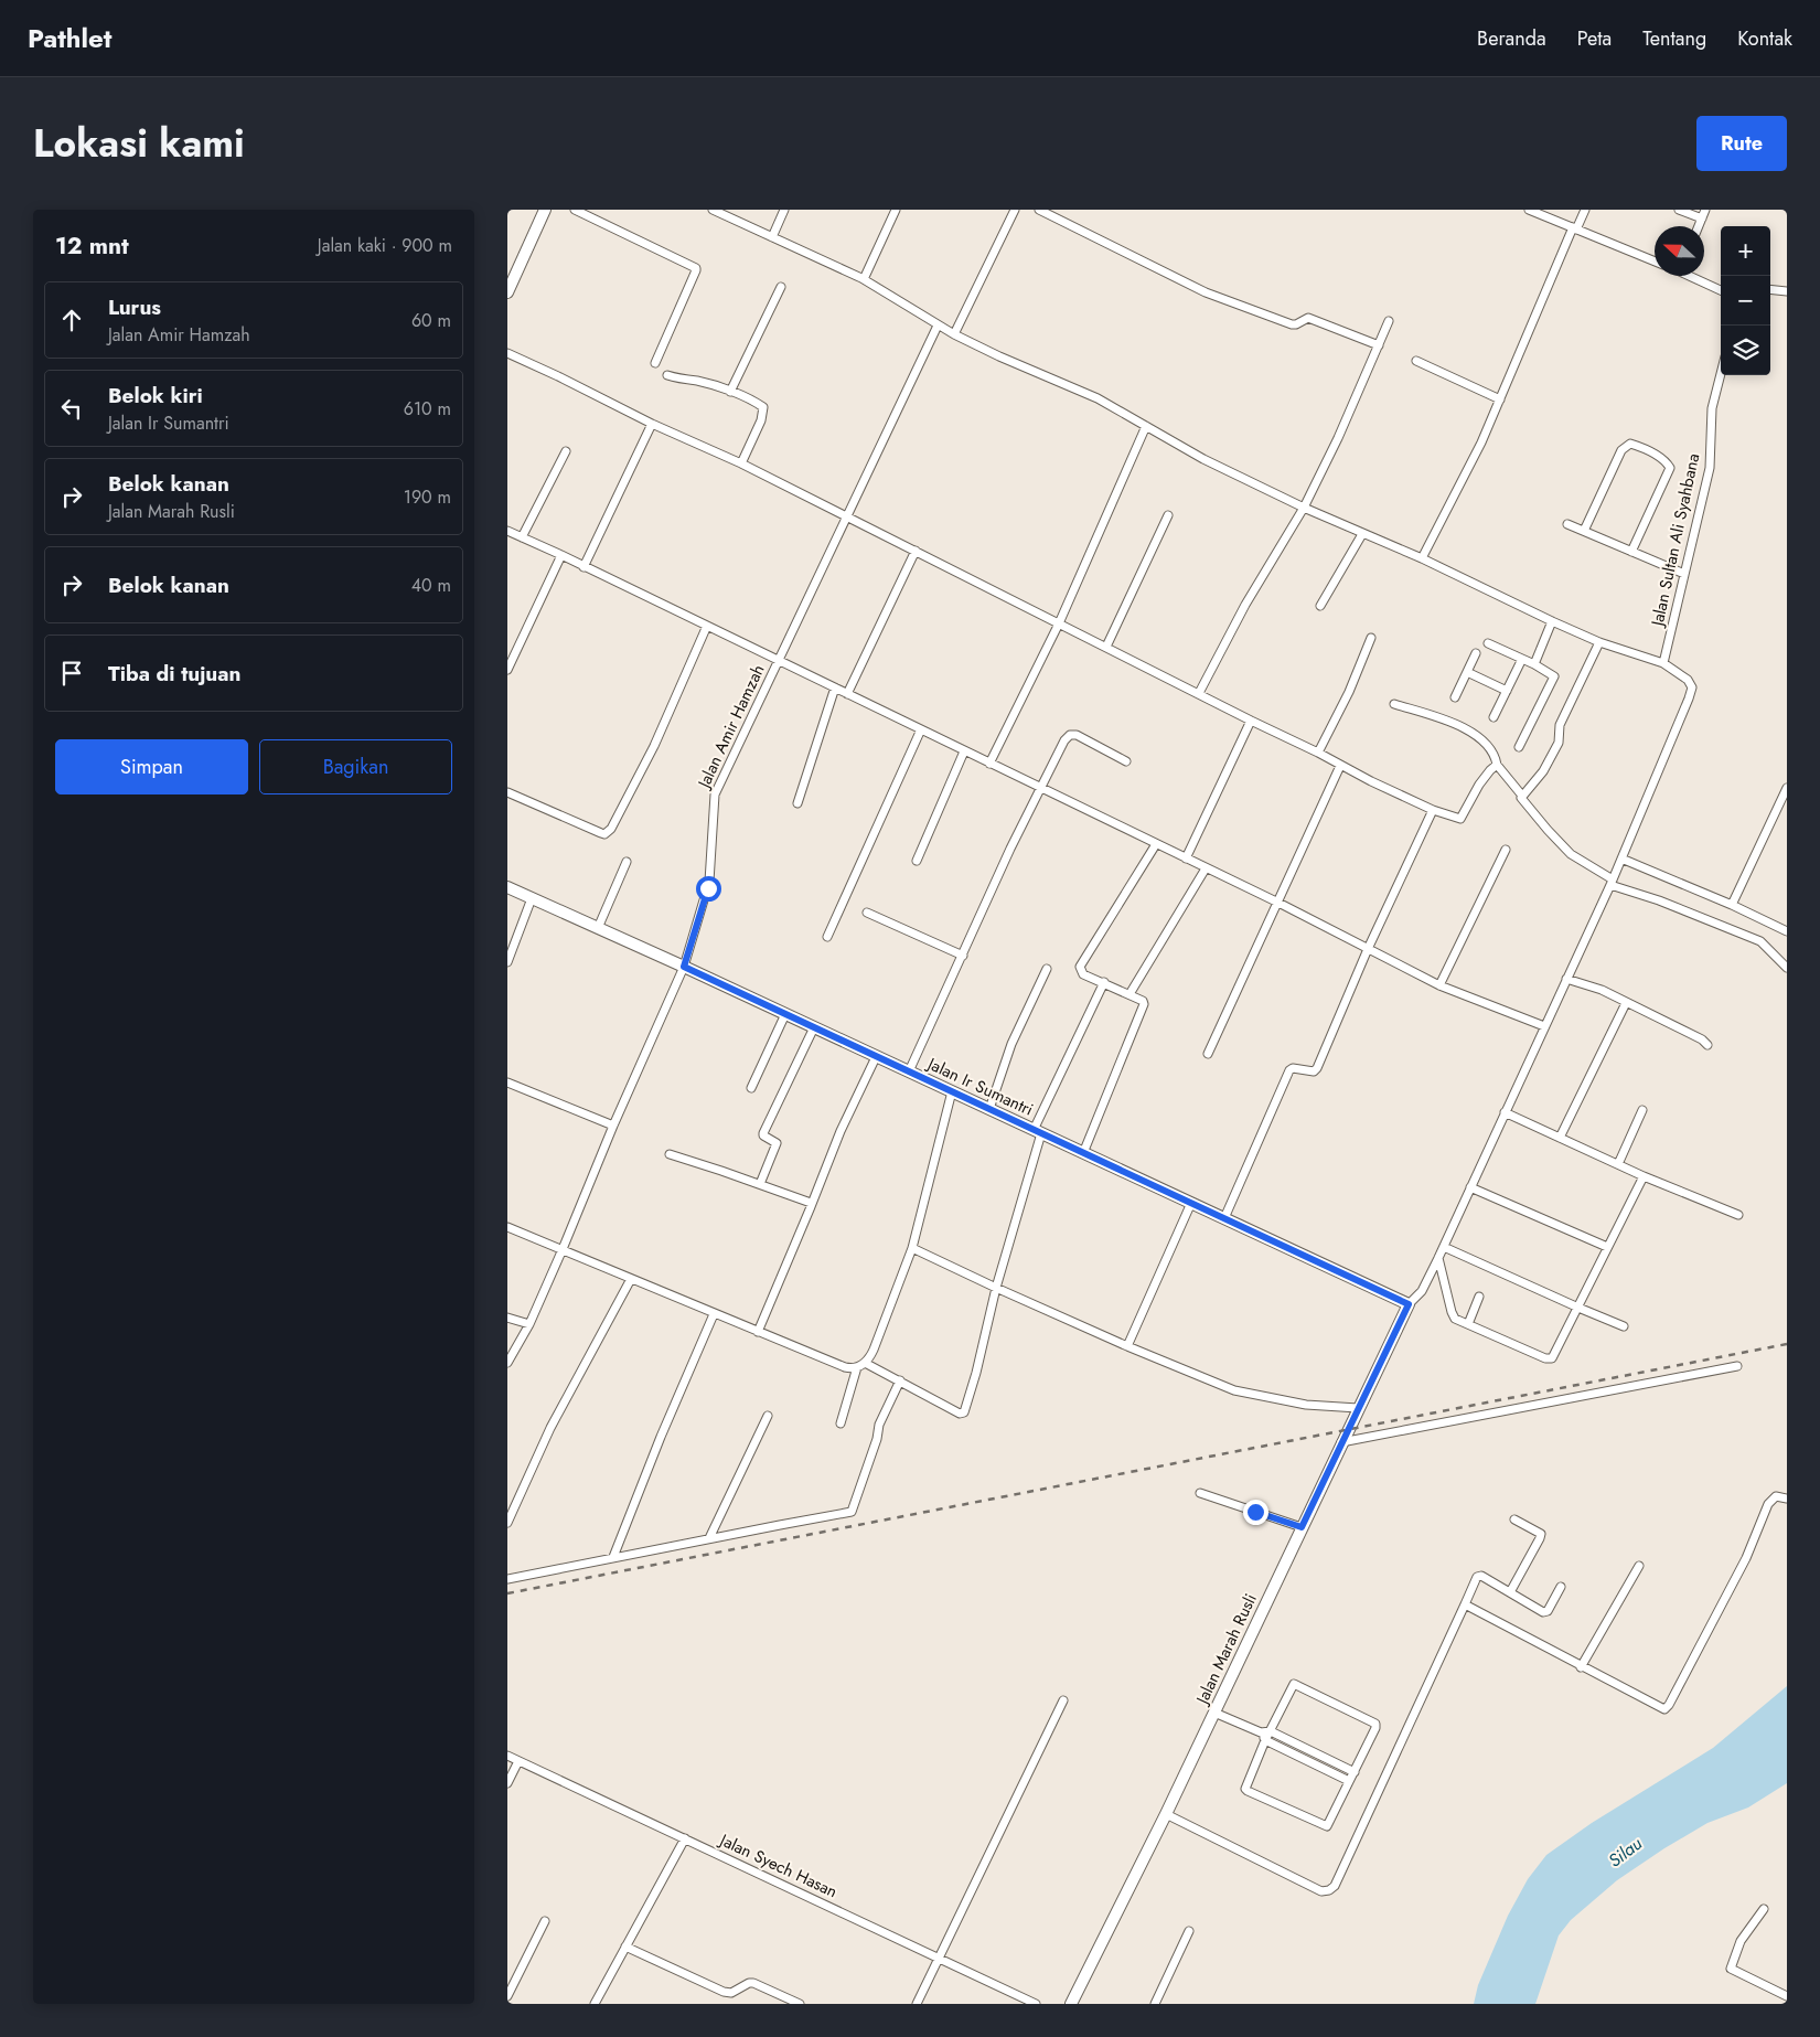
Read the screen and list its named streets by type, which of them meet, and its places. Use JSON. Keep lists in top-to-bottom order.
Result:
{
  "streets": {
    "main road": ["Jalan Ir Sumantri", "Jalan Marah Rusli"],
    "street": ["Jalan Sultan Ali Syahbana", "Jalan Amir Hamzah", "Jalan Syech Hasan"]
  },
  "crossings": [
    ["Jalan Amir Hamzah", "Jalan Ir Sumantri"],
    ["Jalan Ir Sumantri", "Jalan Marah Rusli"]
  ],
  "water": ["Silau"],
  "north": "left",
  "page": {
    "header": "Pathlet",
    "nav": [
      "Beranda",
      "Peta",
      "Tentang",
      "Kontak"
    ],
    "title": "Lokasi kami",
    "buttons": [
      "Rute",
      ["Simpan", "Bagikan"]
    ],
    "heading": ["12 mnt", "Jalan kaki · 900 m"],
    "map_buttons": ["+", "−"],
    "list": [
      ["Lurus", "Jalan Amir Hamzah", "60 m"],
      ["Belok kiri", "Jalan Ir Sumantri", "610 m"],
      ["Belok kanan", "Jalan Marah Rusli", "190 m"],
      ["Belok kanan", "40 m"],
      "Tiba di tujuan"
    ]
  }
}
